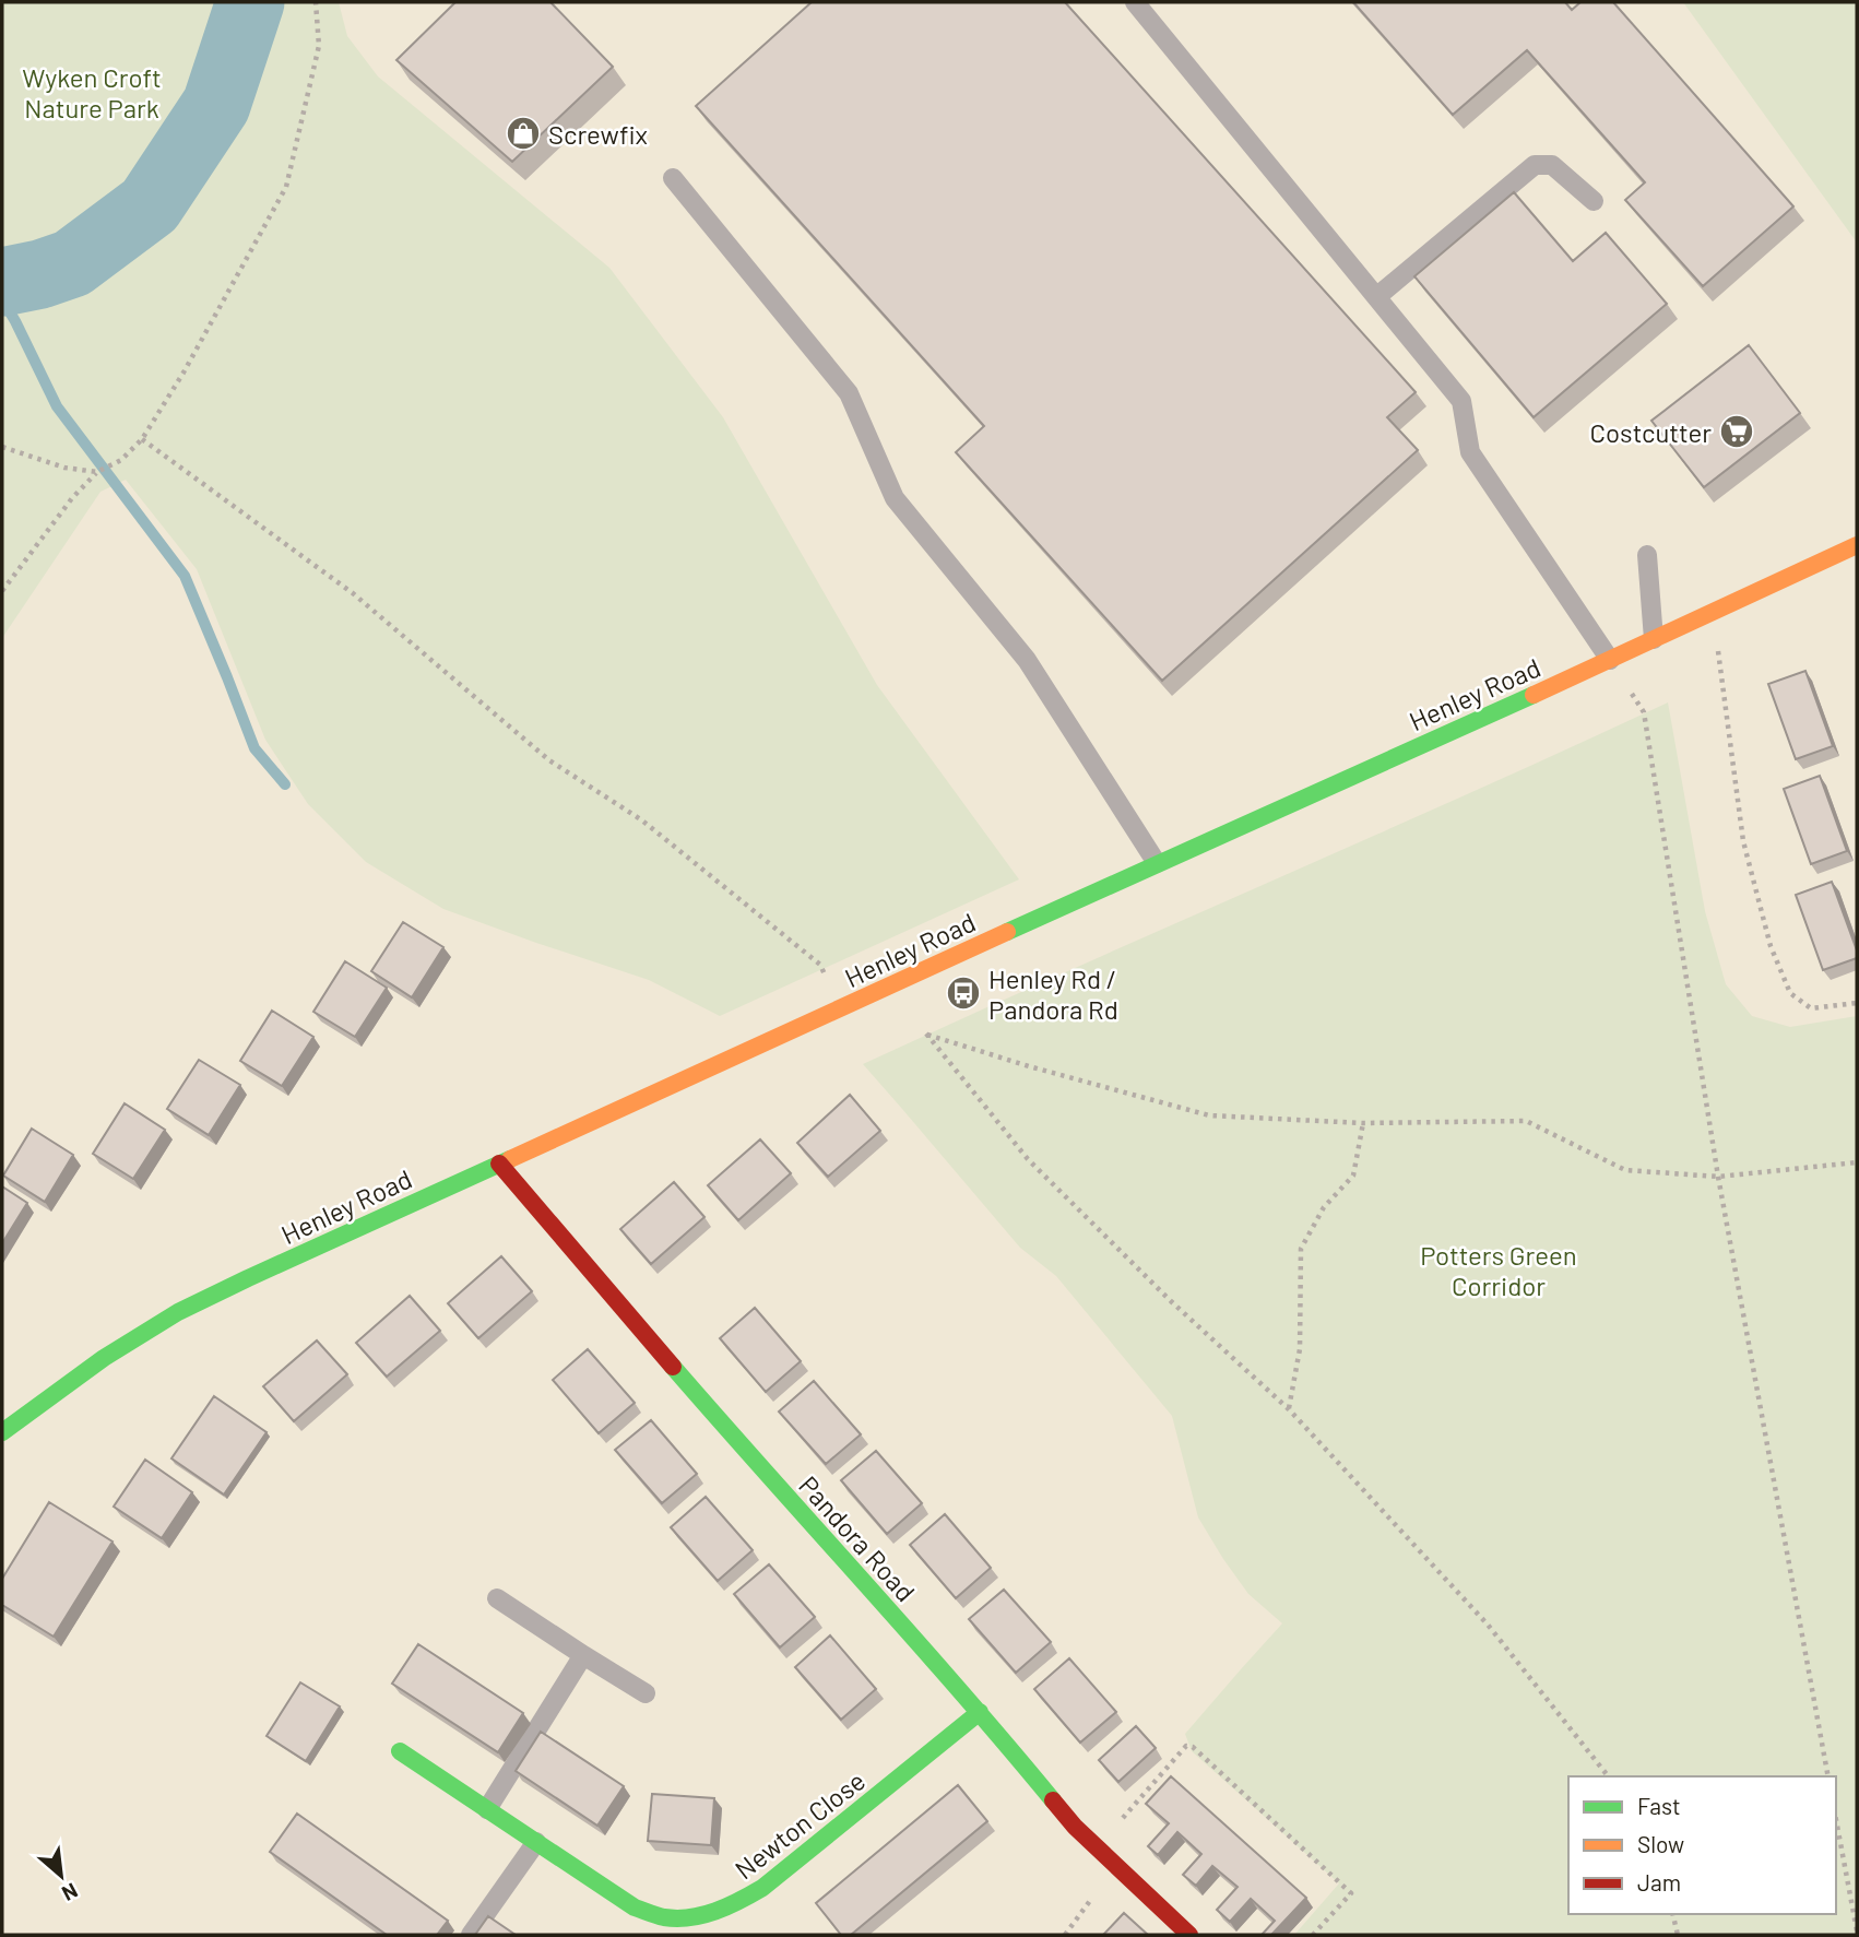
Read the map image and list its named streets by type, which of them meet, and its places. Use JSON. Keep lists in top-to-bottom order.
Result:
{
  "streets": {
    "main road": ["Henley Road", "Pandora Road", "Newton Close"]
  },
  "crossings": [
    ["Henley Road", "Pandora Road"],
    ["Pandora Road", "Newton Close"]
  ],
  "parks": ["Wyken Croft Nature Park", "Potters Green Corridor"],
  "places": {
    "shop": ["Screwfix"],
    "supermarket": ["Costcutter"],
    "bus stop": ["Henley Rd / Pandora Rd"]
  },
  "legend": ["Fast", "Slow", "Jam"],
  "north": "bottom right"
}
